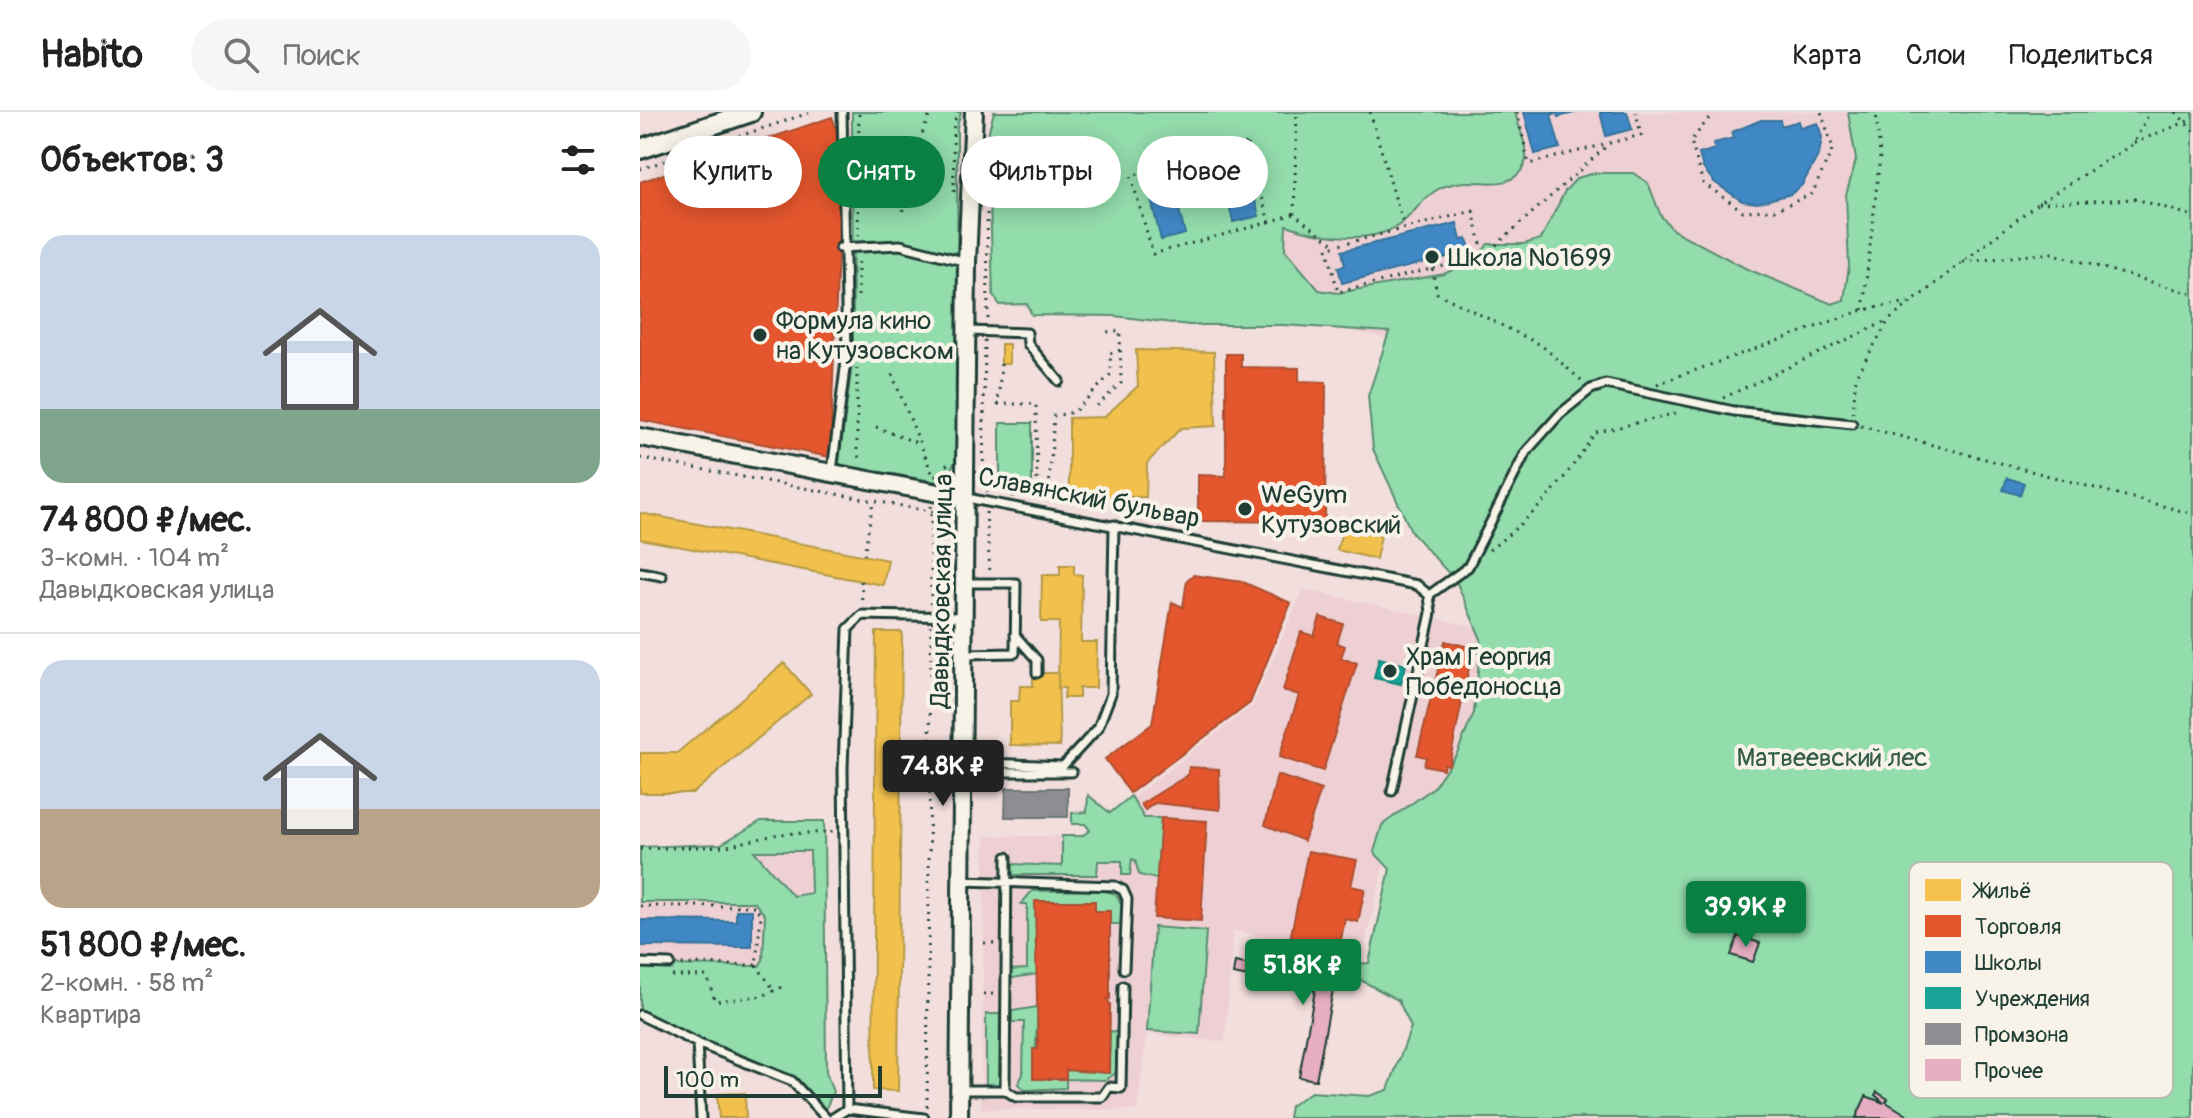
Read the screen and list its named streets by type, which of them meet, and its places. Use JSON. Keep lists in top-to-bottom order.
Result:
{
  "streets": {
    "street": ["Славянский бульвар", "Давыдковская улица"]
  },
  "crossings": [
    ["Славянский бульвар", "Давыдковская улица"]
  ],
  "parks": ["Матвеевский лес"],
  "places": [
    "Школа №1699",
    "Формула кино на Кутузовском",
    "WeGym Кутузовский",
    "Храм Георгия Победоносца"
  ],
  "legend": [
    "Жильё",
    "Торговля",
    "Школы",
    "Учреждения",
    "Промзона",
    "Прочее"
  ],
  "scale_bar": "100 m",
  "page": {
    "header": "Habito",
    "search": "Поиск",
    "nav": ["Карта", "Слои", "Поделиться"],
    "heading": "Объектов: 3",
    "chip": [
      "Купить",
      "Снять",
      "Фильтры",
      "Новое"
    ],
    "list": [
      {
        "name": "74 800 ₽/мес.",
        "note": "3-комн. · 104 m² · Давыдковская улица"
      },
      {
        "name": "51 800 ₽/мес.",
        "note": "2-комн. · 58 m² · Квартира"
      }
    ],
    "price": ["74.8K ₽", "39.9K ₽", "51.8K ₽"],
    "scale": "100 m"
  }
}
